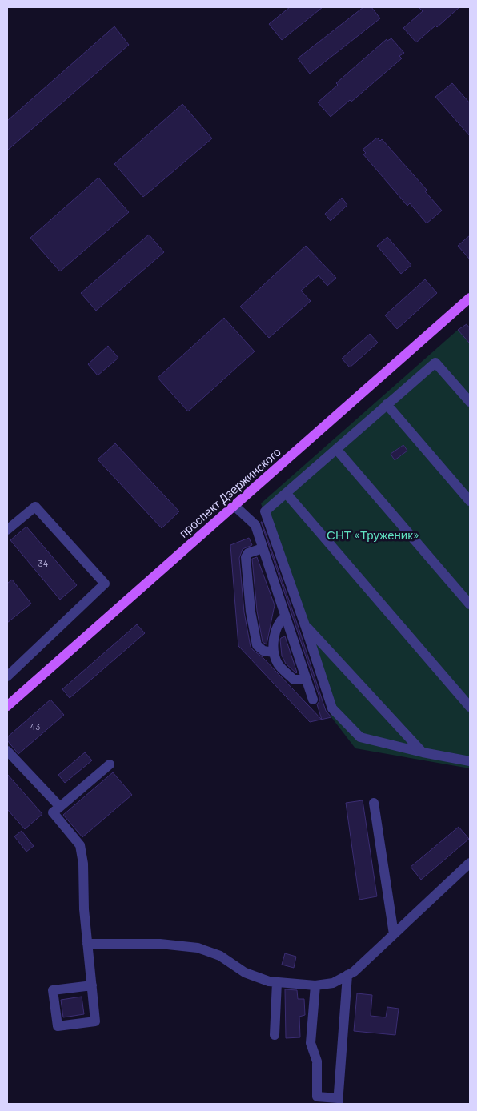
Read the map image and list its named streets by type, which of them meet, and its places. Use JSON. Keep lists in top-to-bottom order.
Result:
{
  "streets": {
    "main road": ["проспект Дзержинского"]
  },
  "parks": ["СНТ «Труженик»"],
  "house_numbers": ["34", "43"]
}
